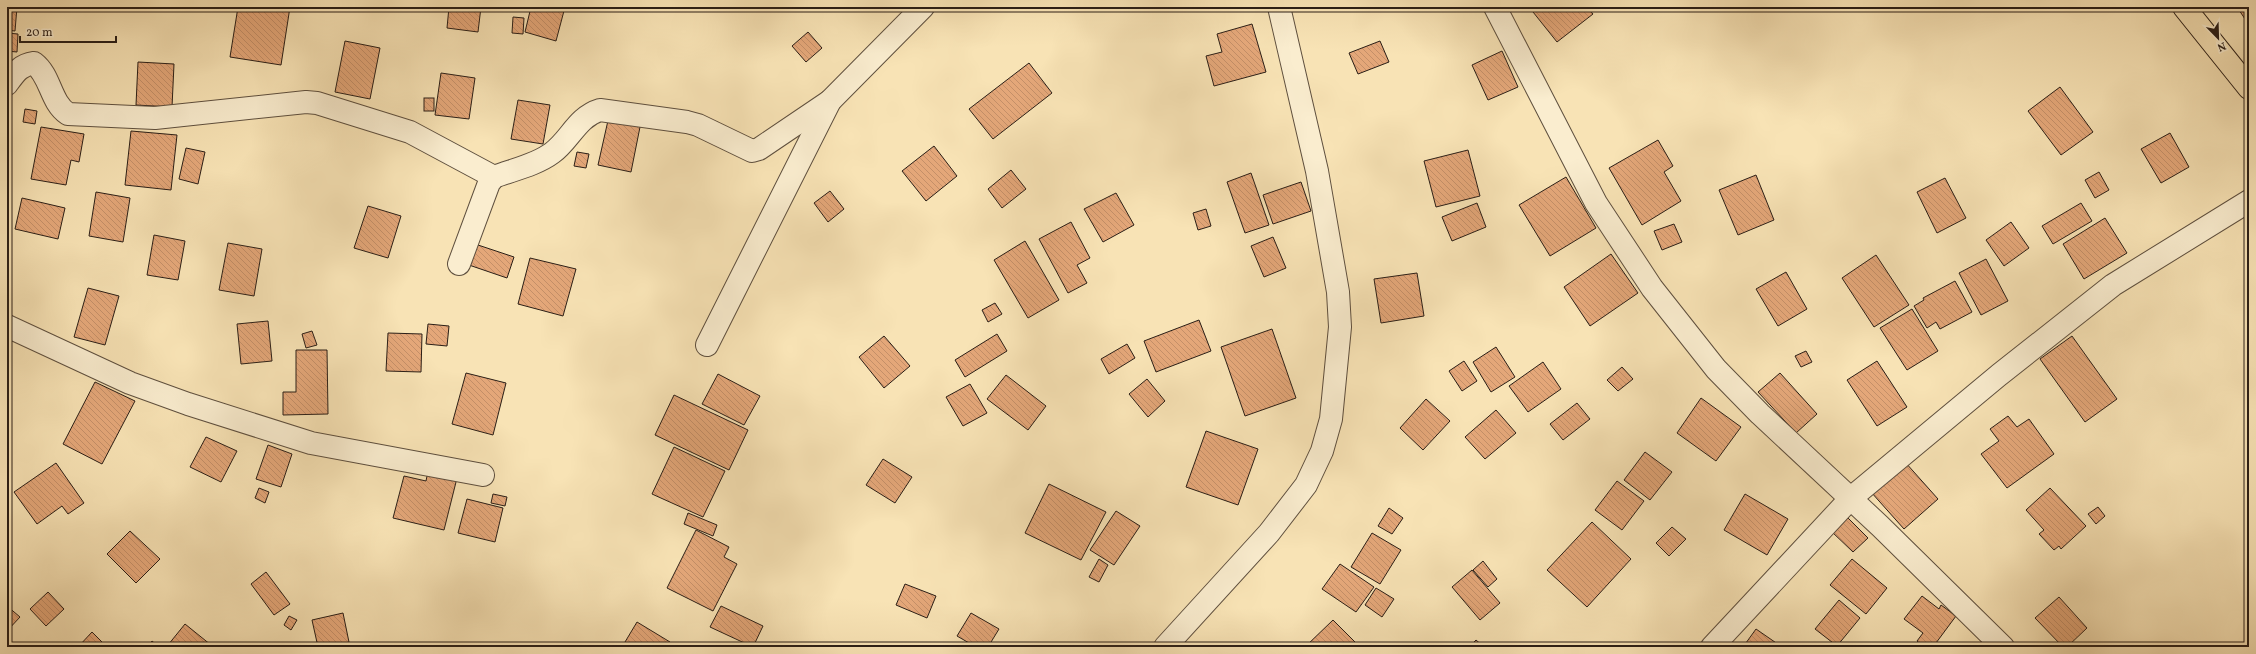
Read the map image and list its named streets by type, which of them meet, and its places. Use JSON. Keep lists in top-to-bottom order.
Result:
{
  "scale_bar": "20 m",
  "north": "bottom right"
}
